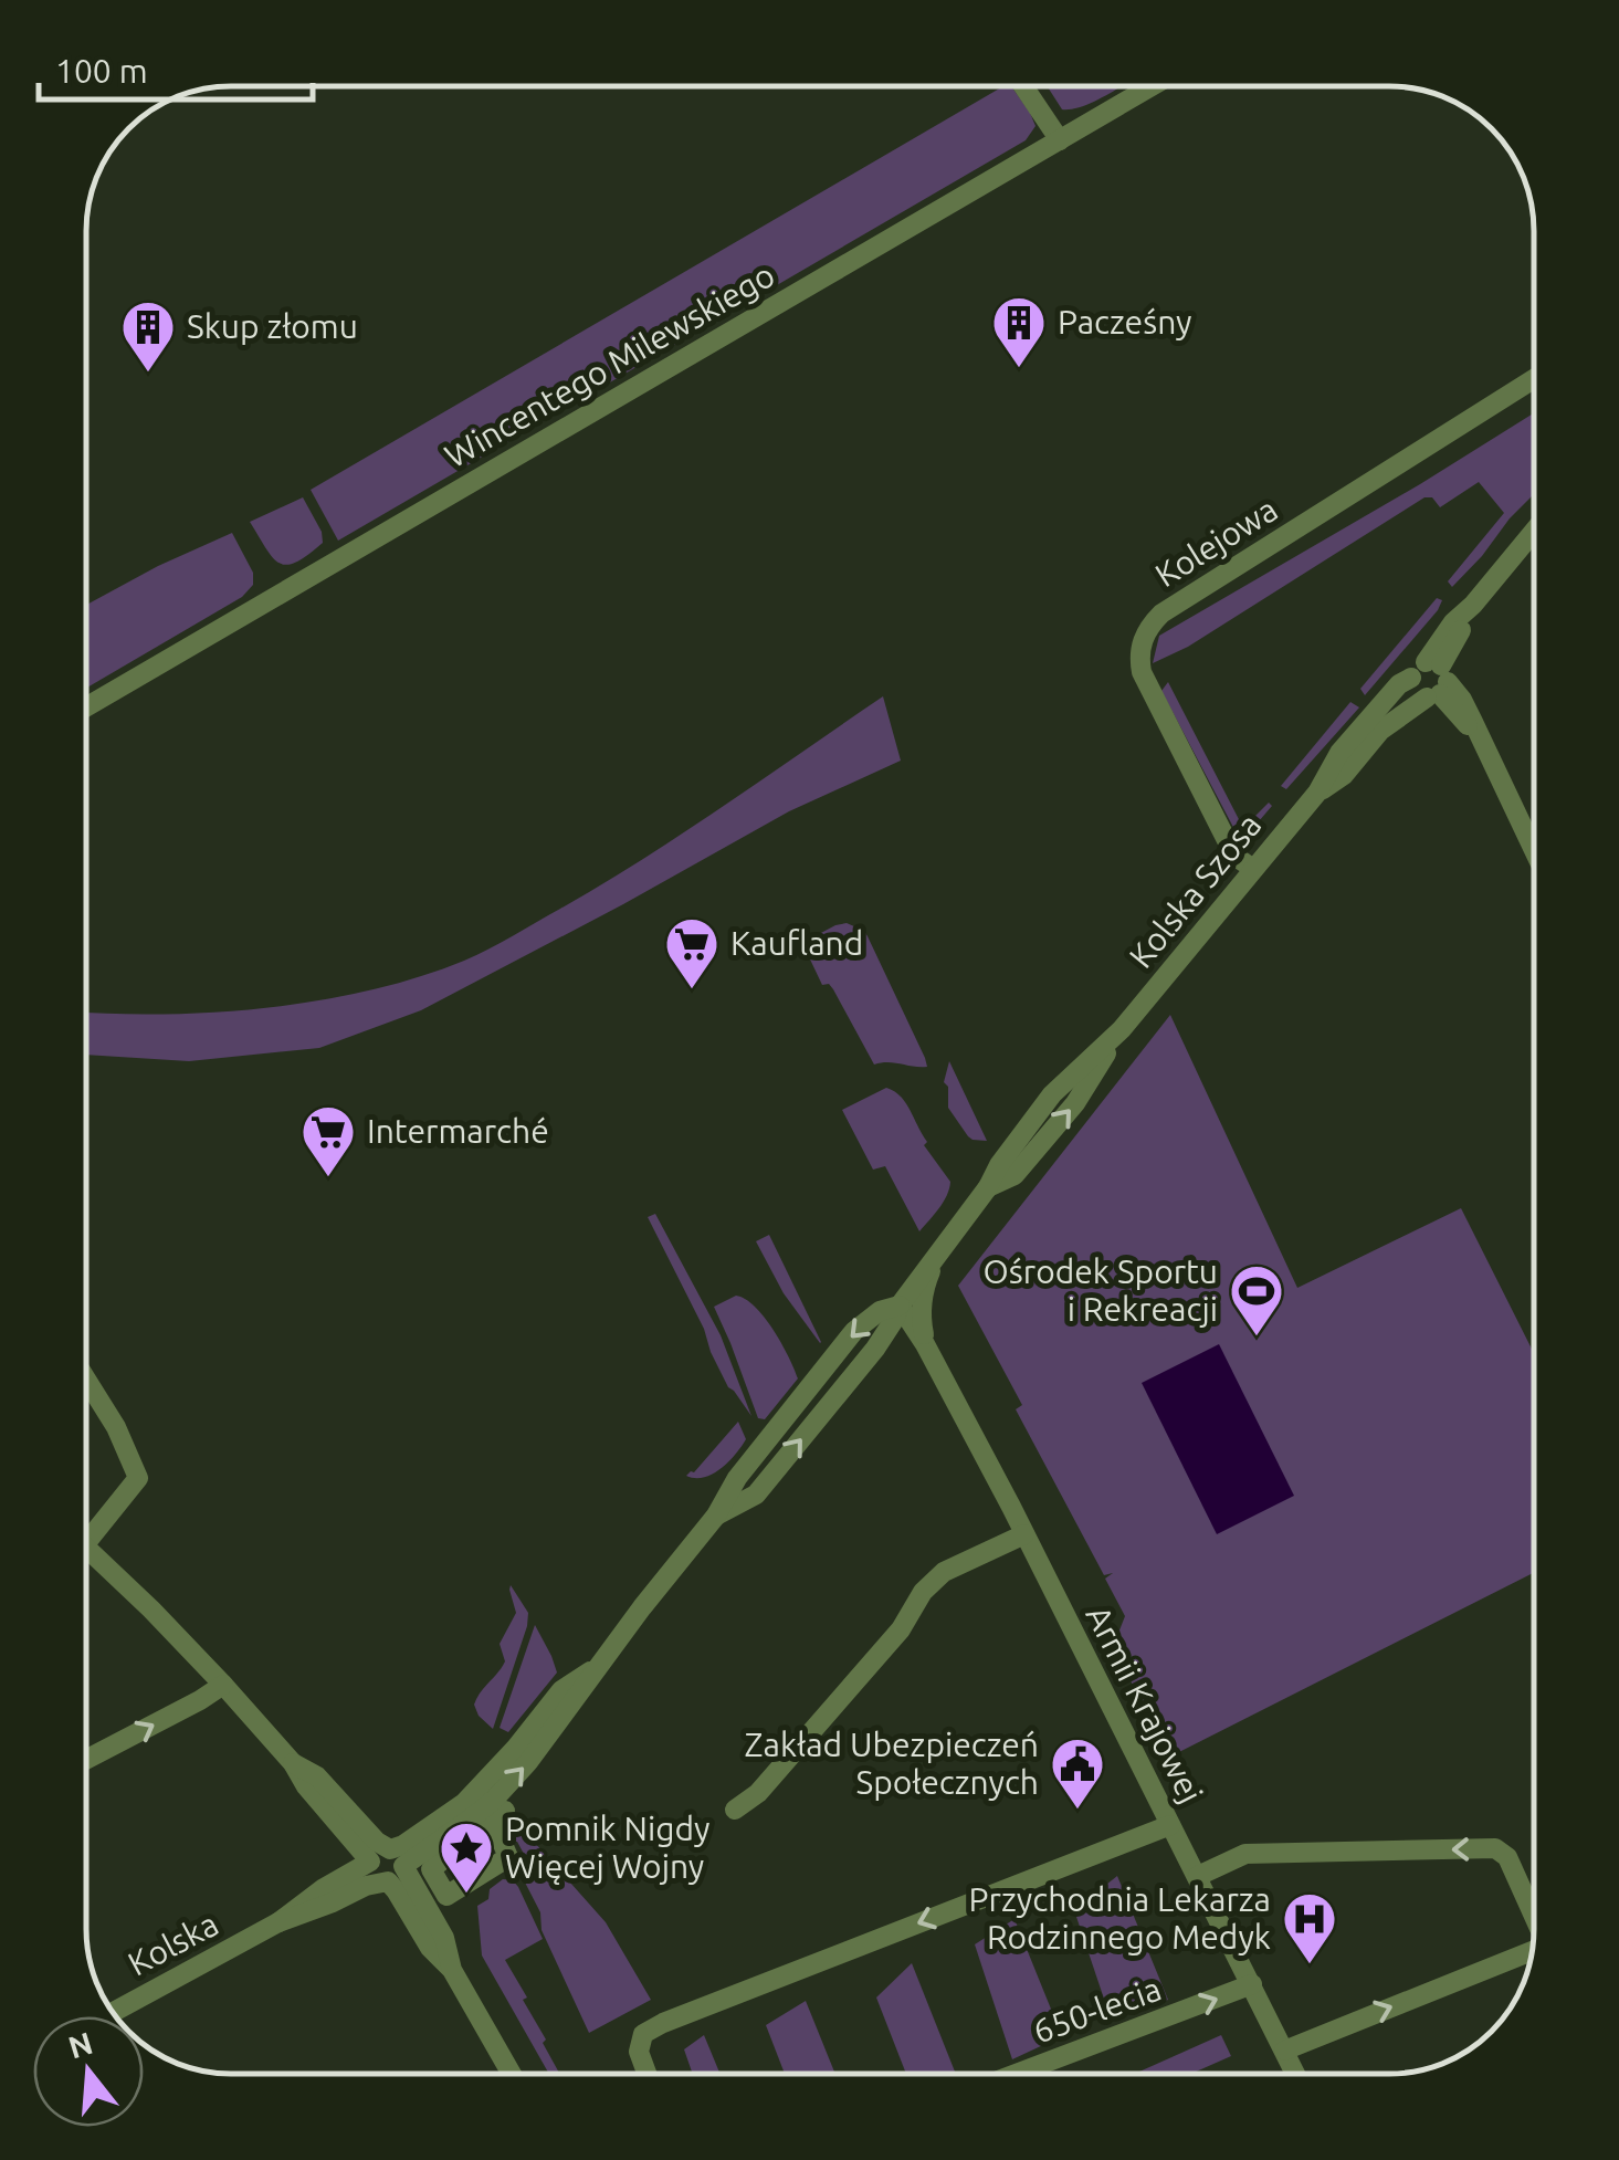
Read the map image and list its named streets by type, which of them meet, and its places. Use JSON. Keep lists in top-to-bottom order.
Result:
{
  "streets": {
    "street": [
      "Wincentego Milewskiego",
      "Kolejowa",
      "Kolska Szosa",
      "Armii Krajowej",
      "Kolska",
      "650-lecia"
    ]
  },
  "crossings": [
    ["Kolejowa", "Kolska Szosa"],
    ["Kolska Szosa", "Armii Krajowej"],
    ["Kolska Szosa", "Kolska"],
    ["Armii Krajowej", "650-lecia"]
  ],
  "one_way": ["650-lecia"],
  "places": {
    "building": ["Pacześny", "Skup złomu"],
    "supermarket": ["Kaufland", "Intermarché"],
    "sports": ["Ośrodek Sportu i Rekreacji"],
    "public building": ["Zakład Ubezpieczeń Społecznych"],
    "place": ["Pomnik Nigdy Więcej Wojny"],
    "hospital": ["Przychodnia Lekarza Rodzinnego Medyk"]
  },
  "scale_bar": "100 m",
  "north": "top"
}
